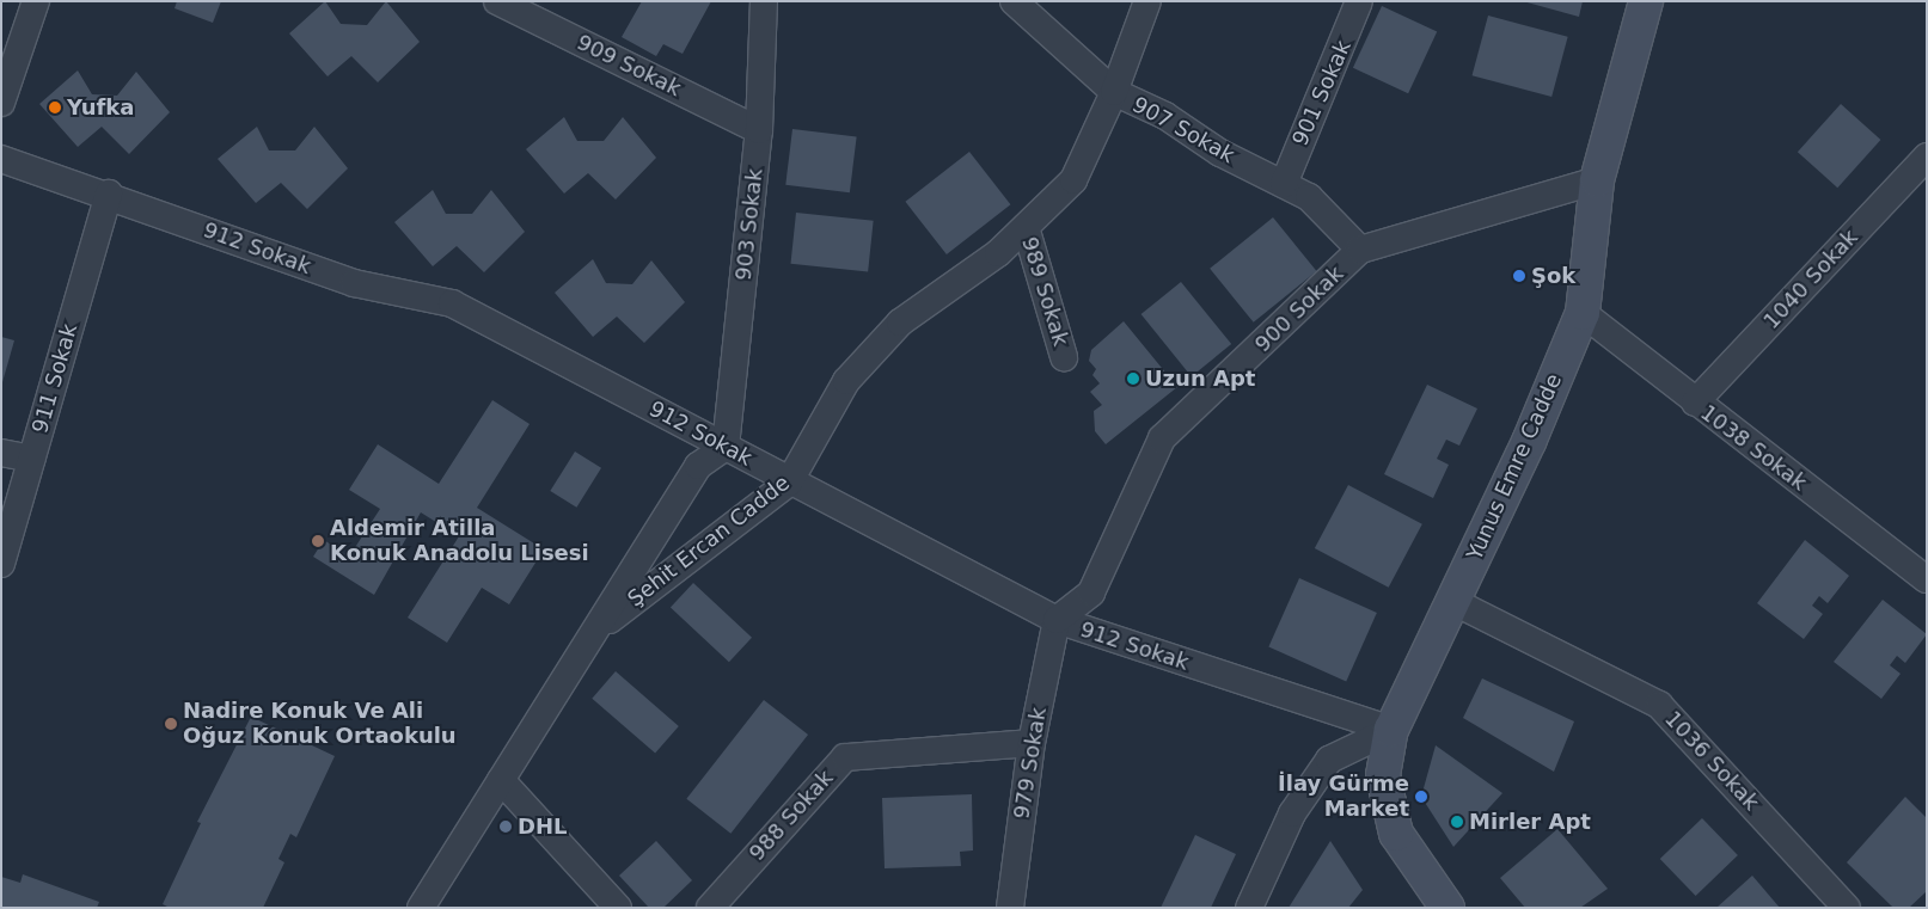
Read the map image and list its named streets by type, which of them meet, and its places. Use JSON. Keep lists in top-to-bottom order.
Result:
{
  "streets": {
    "street": [
      "909 Sokak",
      "901 Sokak",
      "907 Sokak",
      "903 Sokak",
      "912 Sokak",
      "1040 Sokak",
      "989 Sokak",
      "900 Sokak",
      "911 Sokak",
      "1038 Sokak",
      "Yunus Emre Cadde",
      "Şehit Ercan Cadde",
      "1036 Sokak",
      "979 Sokak",
      "988 Sokak"
    ]
  },
  "crossings": [
    ["909 Sokak", "903 Sokak"],
    ["901 Sokak", "907 Sokak"],
    ["907 Sokak", "900 Sokak"],
    ["907 Sokak", "Şehit Ercan Cadde"],
    ["903 Sokak", "912 Sokak"],
    ["903 Sokak", "Şehit Ercan Cadde"],
    ["912 Sokak", "900 Sokak"],
    ["912 Sokak", "911 Sokak"],
    ["912 Sokak", "Yunus Emre Cadde"],
    ["912 Sokak", "Şehit Ercan Cadde"],
    ["912 Sokak", "979 Sokak"],
    ["1040 Sokak", "1038 Sokak"],
    ["989 Sokak", "Şehit Ercan Cadde"],
    ["900 Sokak", "Yunus Emre Cadde"],
    ["900 Sokak", "979 Sokak"],
    ["1038 Sokak", "Yunus Emre Cadde"],
    ["Yunus Emre Cadde", "1036 Sokak"],
    ["979 Sokak", "988 Sokak"]
  ],
  "places": [
    "Yufka",
    "Şok",
    "Uzun Apt",
    "Aldemir Atilla Konuk Anadolu Lisesi",
    "Nadire Konuk Ve Ali Oğuz Konuk Ortaokulu",
    "İlay Gürme Market",
    "Mirler Apt",
    "DHL"
  ]
}
